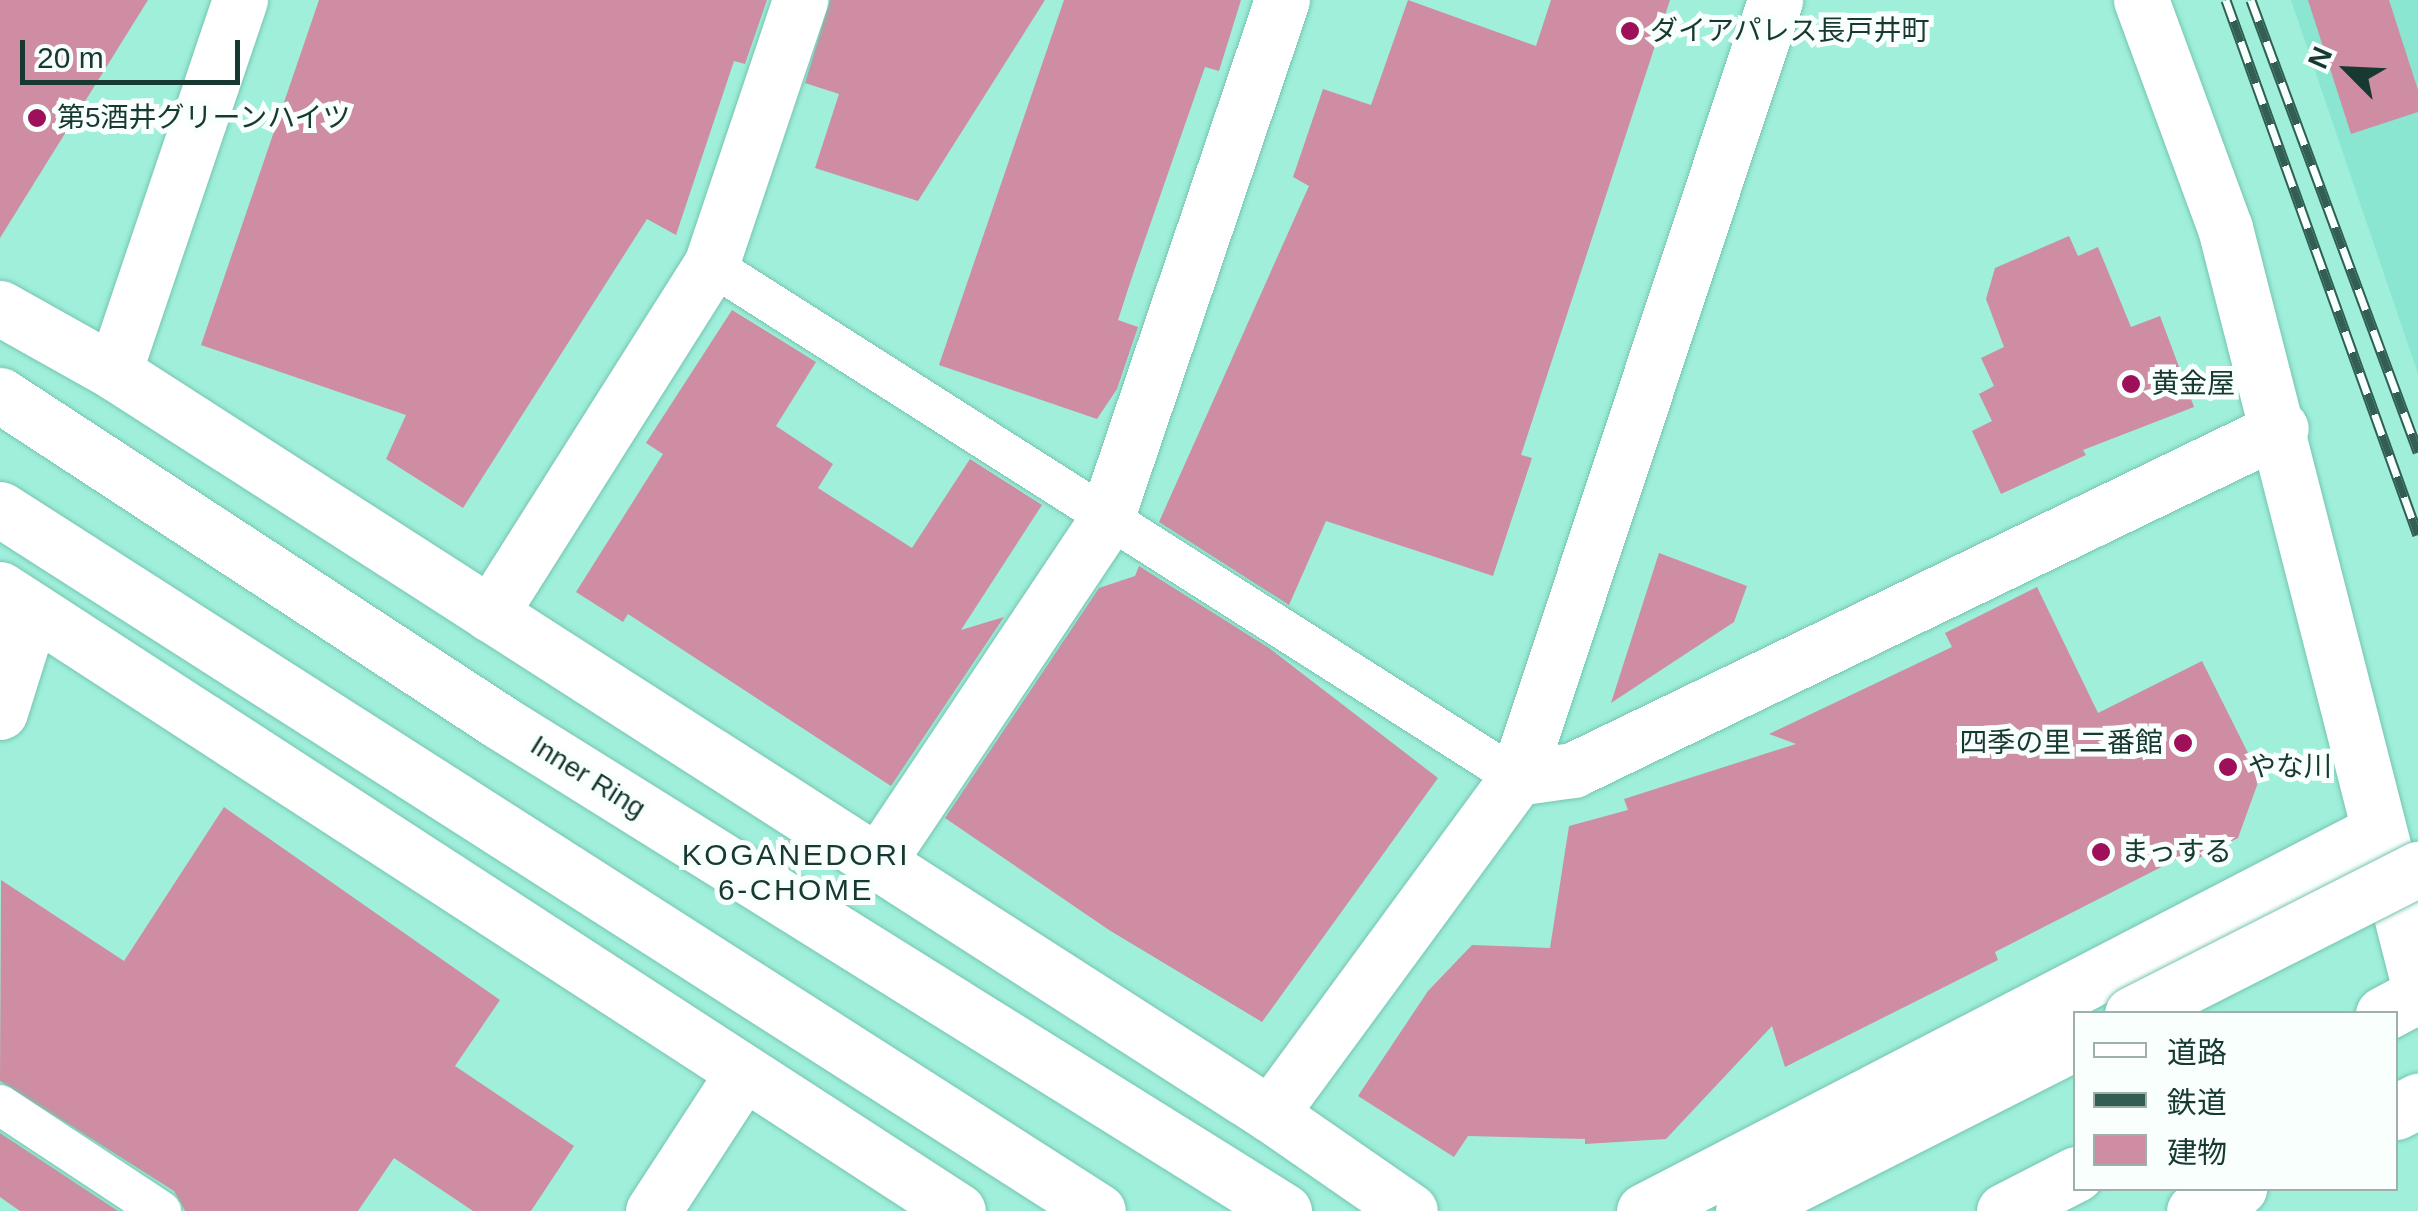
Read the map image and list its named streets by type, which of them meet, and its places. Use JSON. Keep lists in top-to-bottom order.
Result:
{
  "streets": {
    "street": ["Inner Ring"]
  },
  "districts": ["KOGANEDORI 6-CHOME"],
  "places": [
    "ダイアパレス長戸井町",
    "第5酒井グリーンハイツ",
    "黄金屋",
    "四季の里 二番館",
    "やな川",
    "まっする"
  ],
  "legend": ["道路", "鉄道", "建物"],
  "scale_bar": "20 m",
  "north": "top left"
}
